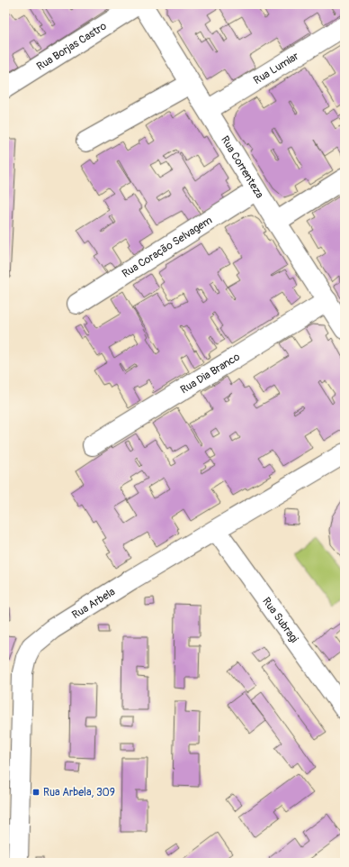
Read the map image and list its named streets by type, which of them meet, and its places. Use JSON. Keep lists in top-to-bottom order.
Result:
{
  "streets": {
    "street": [
      "Rua Borjas Castro",
      "Rua Lumiar",
      "Rua Correnteza",
      "Rua Coração Selvagem",
      "Rua Dia Branco",
      "Rua Arbela",
      "Rua Subragi"
    ]
  },
  "crossings": [
    ["Rua Lumiar", "Rua Correnteza"],
    ["Rua Correnteza", "Rua Coração Selvagem"],
    ["Rua Correnteza", "Rua Dia Branco"],
    ["Rua Arbela", "Rua Subragi"]
  ],
  "places": {
    "transit": ["Rua Arbela, 309"]
  }
}
